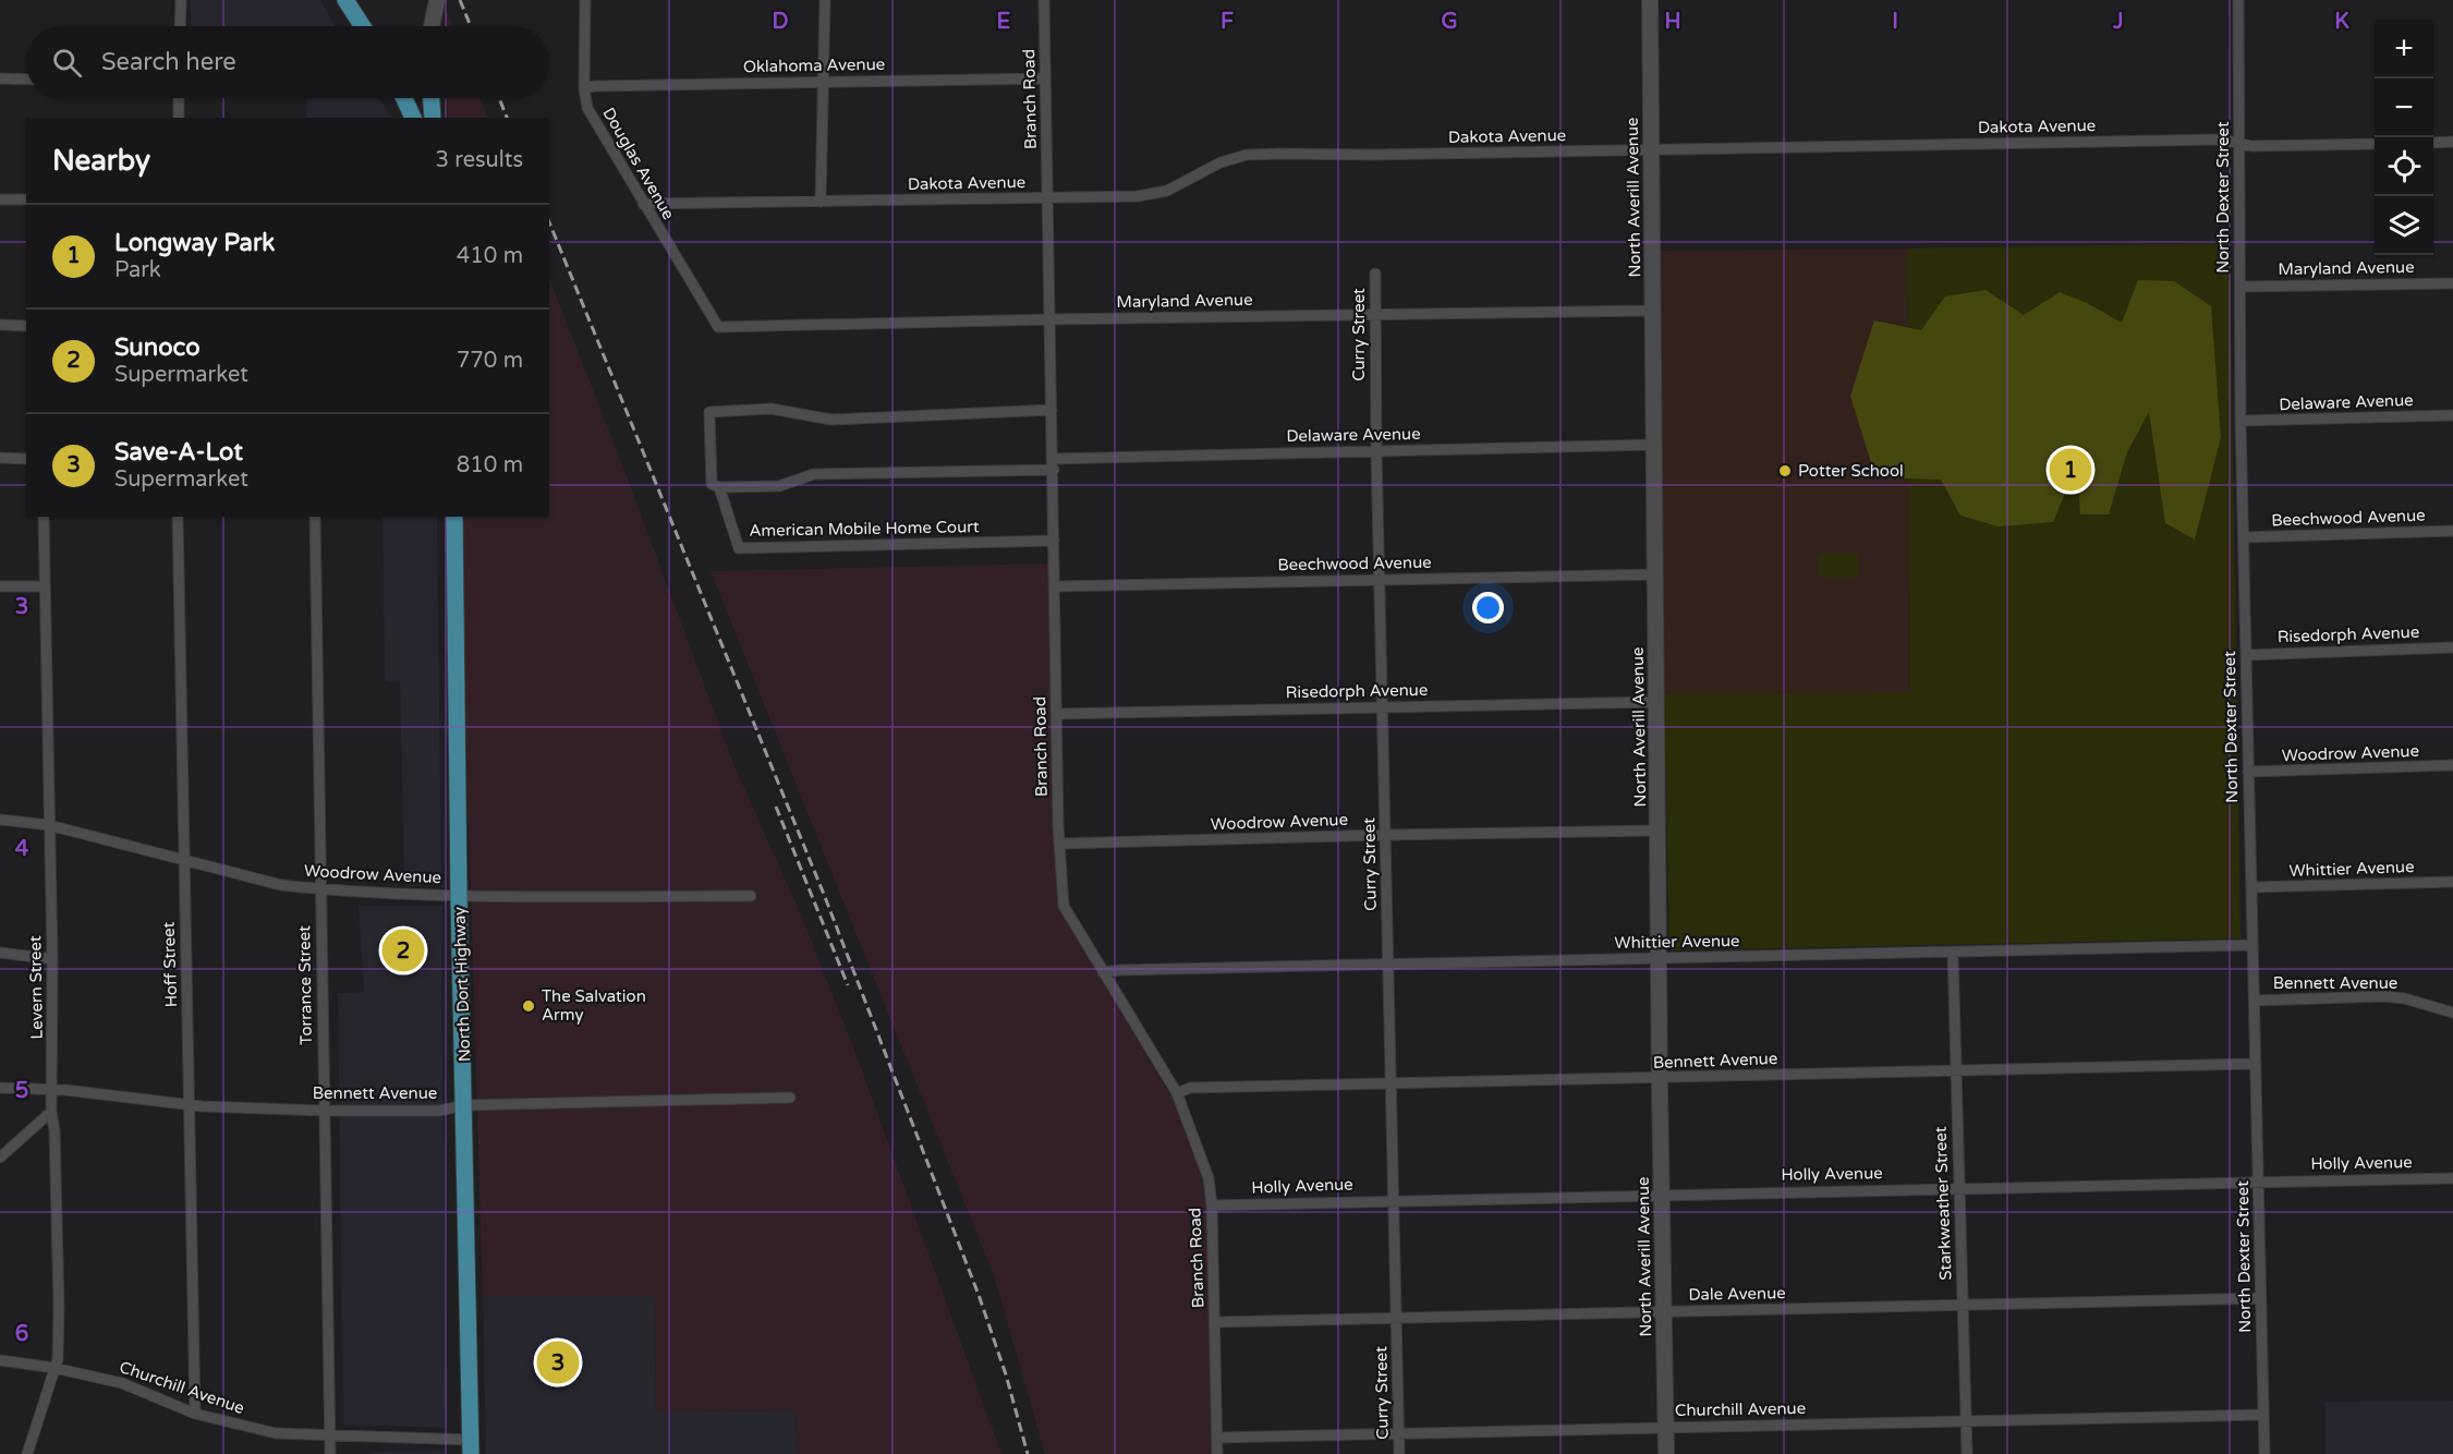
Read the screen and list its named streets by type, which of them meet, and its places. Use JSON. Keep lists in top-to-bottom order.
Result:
{
  "streets": {
    "main road": ["North Dort Highway"],
    "street": [
      "Oklahoma Avenue",
      "Branch Road",
      "Dakota Avenue",
      "Douglas Avenue",
      "North Averill Avenue",
      "North Dexter Street",
      "Maryland Avenue",
      "Curry Street",
      "Delaware Avenue",
      "Beechwood Avenue",
      "American Mobile Home Court",
      "Risedorph Avenue",
      "Woodrow Avenue",
      "Whittier Avenue",
      "Hoff Street",
      "Bennett Avenue",
      "Torrance Street",
      "Levern Street",
      "Holly Avenue",
      "Starkweather Street",
      "Dale Avenue",
      "Churchill Avenue"
    ]
  },
  "crossings": [
    ["Oklahoma Avenue", "Branch Road"],
    ["Oklahoma Avenue", "Douglas Avenue"],
    ["Branch Road", "Dakota Avenue"],
    ["Branch Road", "Maryland Avenue"],
    ["Branch Road", "Delaware Avenue"],
    ["Branch Road", "Beechwood Avenue"],
    ["Branch Road", "American Mobile Home Court"],
    ["Branch Road", "Risedorph Avenue"],
    ["Branch Road", "Woodrow Avenue"],
    ["Branch Road", "Whittier Avenue"],
    ["Branch Road", "Bennett Avenue"],
    ["Branch Road", "Holly Avenue"],
    ["Branch Road", "Dale Avenue"],
    ["Branch Road", "Churchill Avenue"],
    ["Dakota Avenue", "Douglas Avenue"],
    ["Dakota Avenue", "North Averill Avenue"],
    ["Dakota Avenue", "North Dexter Street"],
    ["Douglas Avenue", "Maryland Avenue"],
    ["North Averill Avenue", "Maryland Avenue"],
    ["North Averill Avenue", "Delaware Avenue"],
    ["North Averill Avenue", "Beechwood Avenue"],
    ["North Averill Avenue", "Risedorph Avenue"],
    ["North Averill Avenue", "Woodrow Avenue"],
    ["North Averill Avenue", "Whittier Avenue"],
    ["North Averill Avenue", "Bennett Avenue"],
    ["North Averill Avenue", "Holly Avenue"],
    ["North Averill Avenue", "Dale Avenue"],
    ["North Averill Avenue", "Churchill Avenue"],
    ["North Dexter Street", "Maryland Avenue"],
    ["North Dexter Street", "Delaware Avenue"],
    ["North Dexter Street", "Beechwood Avenue"],
    ["North Dexter Street", "Risedorph Avenue"],
    ["North Dexter Street", "Woodrow Avenue"],
    ["North Dexter Street", "Whittier Avenue"],
    ["North Dexter Street", "Bennett Avenue"],
    ["North Dexter Street", "Holly Avenue"],
    ["North Dexter Street", "Dale Avenue"],
    ["North Dexter Street", "Churchill Avenue"],
    ["Maryland Avenue", "Curry Street"],
    ["Curry Street", "Delaware Avenue"],
    ["Curry Street", "Beechwood Avenue"],
    ["Curry Street", "Risedorph Avenue"],
    ["Curry Street", "Woodrow Avenue"],
    ["Curry Street", "Whittier Avenue"],
    ["Curry Street", "Bennett Avenue"],
    ["Curry Street", "Holly Avenue"],
    ["Curry Street", "Dale Avenue"],
    ["Curry Street", "Churchill Avenue"],
    ["Woodrow Avenue", "Hoff Street"],
    ["Woodrow Avenue", "North Dort Highway"],
    ["Woodrow Avenue", "Torrance Street"],
    ["Woodrow Avenue", "Levern Street"],
    ["Whittier Avenue", "Starkweather Street"],
    ["Hoff Street", "Bennett Avenue"],
    ["Hoff Street", "Churchill Avenue"],
    ["Bennett Avenue", "North Dort Highway"],
    ["Bennett Avenue", "Torrance Street"],
    ["Bennett Avenue", "Levern Street"],
    ["Bennett Avenue", "Starkweather Street"],
    ["North Dort Highway", "Churchill Avenue"],
    ["Torrance Street", "Churchill Avenue"],
    ["Levern Street", "Churchill Avenue"],
    ["Holly Avenue", "Starkweather Street"],
    ["Starkweather Street", "Dale Avenue"],
    ["Starkweather Street", "Churchill Avenue"]
  ],
  "places": ["Potter School", "The Salvation Army"],
  "page": {
    "map_buttons": ["+", "−"],
    "search": "Search here",
    "heading": ["Nearby", "3 results"],
    "list": [
      {
        "mark": "1",
        "name": "Longway Park",
        "note": "Park",
        "value": "410 m"
      },
      {
        "mark": "2",
        "name": "Sunoco",
        "note": "Supermarket",
        "value": "770 m"
      },
      {
        "mark": "3",
        "name": "Save-A-Lot",
        "note": "Supermarket",
        "value": "810 m"
      }
    ],
    "pins": ["1", "2", "3"]
  },
  "grid": {
    "columns": [
      "D",
      "E",
      "F",
      "G",
      "H",
      "I",
      "J",
      "K"
    ],
    "rows": [
      "3",
      "4",
      "5",
      "6"
    ]
  }
}
